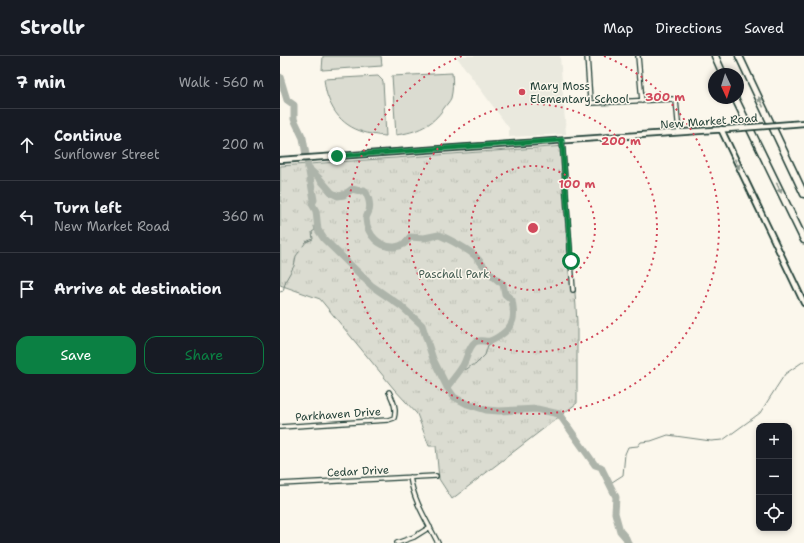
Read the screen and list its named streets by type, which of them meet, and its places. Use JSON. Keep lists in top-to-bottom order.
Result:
{
  "streets": {
    "street": ["New Market Road", "Parkhaven Drive", "Cedar Drive"]
  },
  "parks": ["Paschall Park"],
  "places": ["Mary Moss Elementary School"],
  "north": "bottom",
  "page": {
    "header": "Strollr",
    "nav": ["Map", "Directions", "Saved"],
    "heading": ["7 min", "Walk · 560 m"],
    "list": [
      ["Continue", "Sunflower Street", "200 m"],
      ["Turn left", "New Market Road", "360 m"],
      "Arrive at destination"
    ],
    "buttons": ["Save", "Share"],
    "map_buttons": ["+", "−"]
  },
  "rings": ["300 m", "200 m", "100 m"]
}
